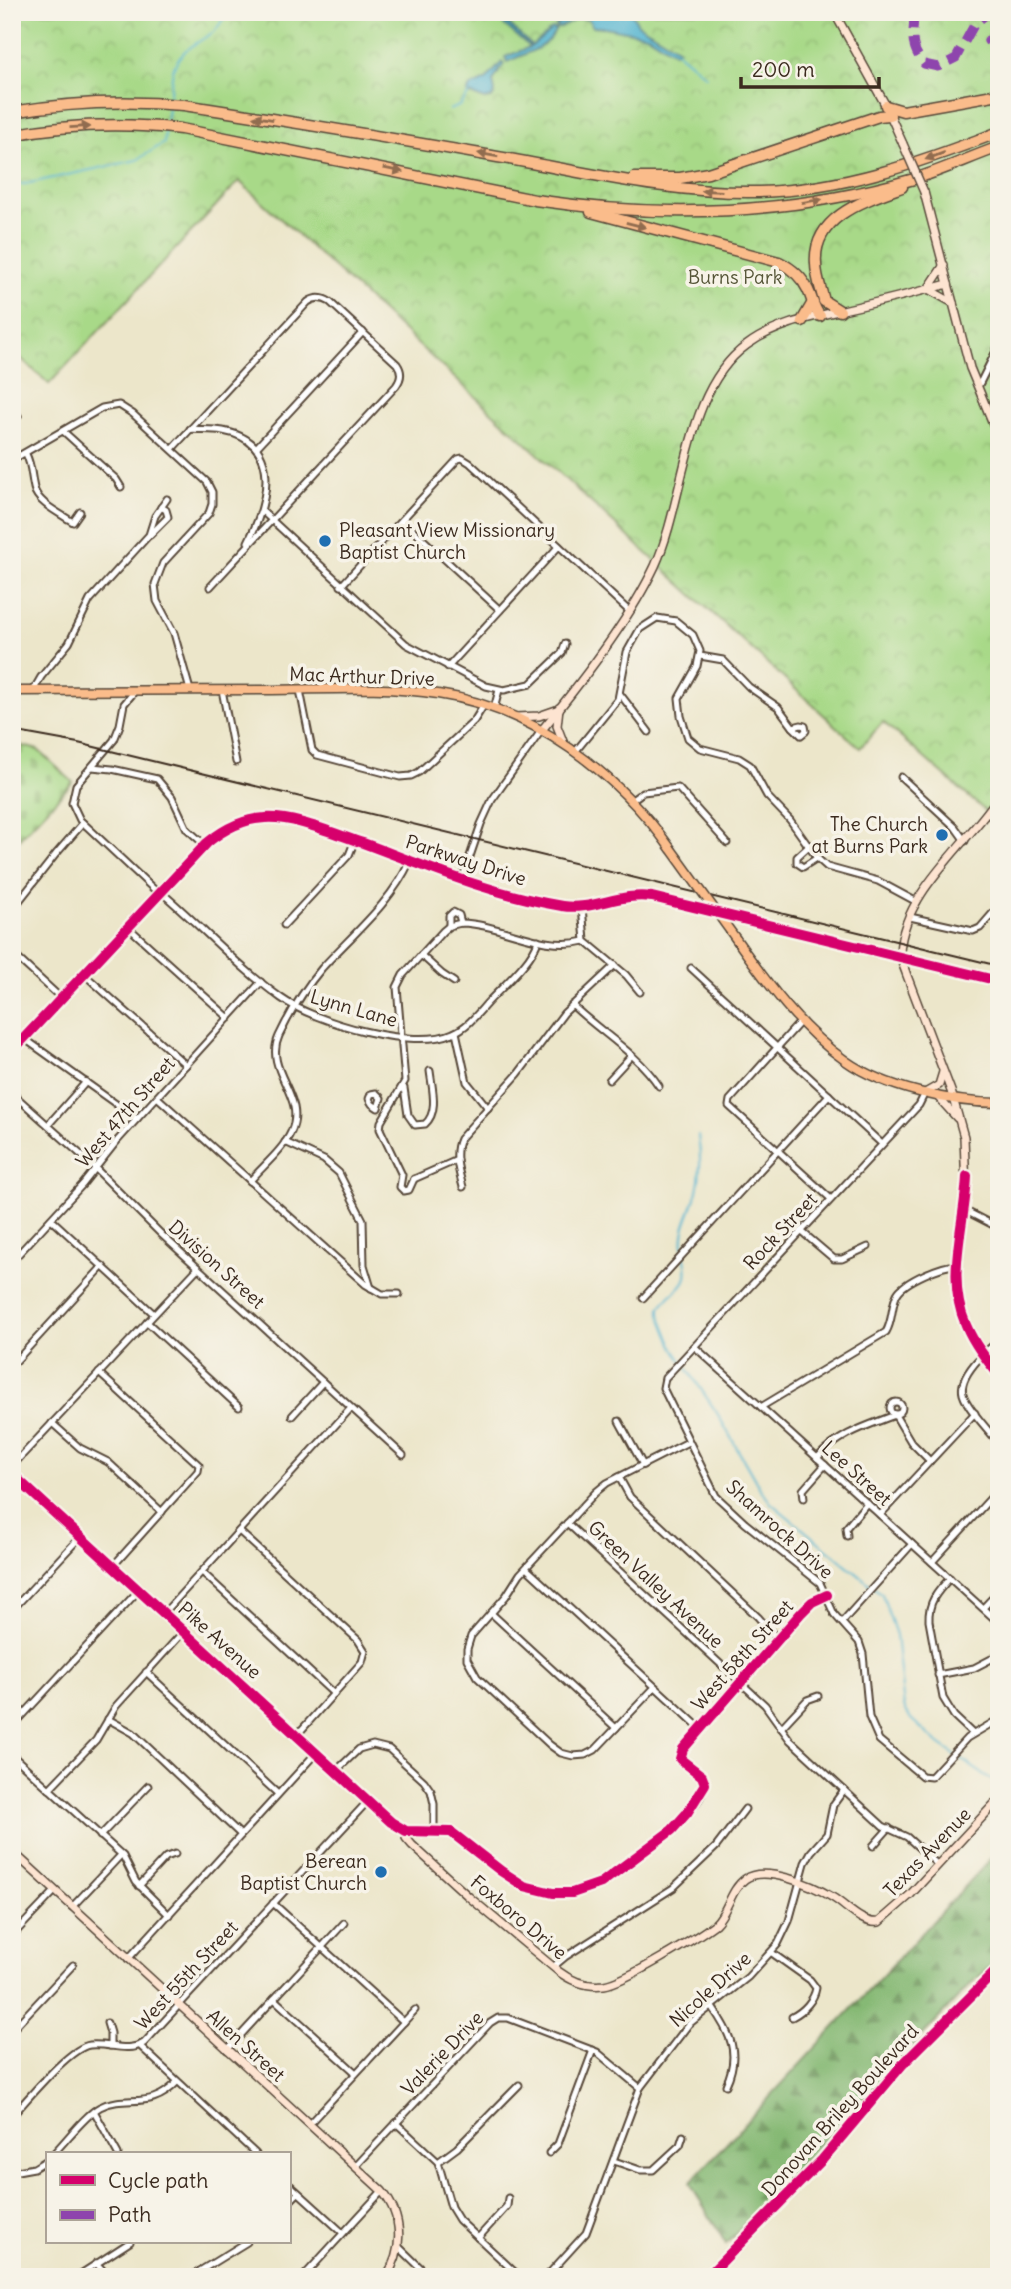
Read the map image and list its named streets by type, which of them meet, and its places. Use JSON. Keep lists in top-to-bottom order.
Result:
{
  "streets": {
    "main road": ["Mac Arthur Drive"],
    "street": [
      "Parkway Drive",
      "Lynn Lane",
      "West 47th Street",
      "Rock Street",
      "Division Street",
      "Lee Street",
      "Shamrock Drive",
      "Green Valley Avenue",
      "Pike Avenue",
      "West 58th Street",
      "Texas Avenue",
      "Foxboro Drive",
      "West 55th Street",
      "Nicole Drive",
      "Allen Street",
      "Valerie Drive",
      "Donovan Briley Boulevard"
    ]
  },
  "crossings": [
    ["Mac Arthur Drive", "Rock Street"],
    ["Parkway Drive", "Lynn Lane"],
    ["Lynn Lane", "West 47th Street"],
    ["West 47th Street", "Division Street"],
    ["Rock Street", "Lee Street"],
    ["Rock Street", "Shamrock Drive"],
    ["Shamrock Drive", "West 58th Street"],
    ["Green Valley Avenue", "West 58th Street"],
    ["Green Valley Avenue", "Texas Avenue"],
    ["Green Valley Avenue", "Nicole Drive"],
    ["Pike Avenue", "Foxboro Drive"],
    ["Pike Avenue", "West 55th Street"],
    ["Texas Avenue", "Foxboro Drive"],
    ["Foxboro Drive", "Nicole Drive"],
    ["West 55th Street", "Allen Street"],
    ["Nicole Drive", "Valerie Drive"],
    ["Allen Street", "Valerie Drive"]
  ],
  "parks": ["Burns Park"],
  "places": ["Pleasant View Missionary Baptist Church", "The Church at Burns Park", "Berean Baptist Church"],
  "legend": ["Cycle path", "Path"],
  "scale_bar": "200 m"
}
